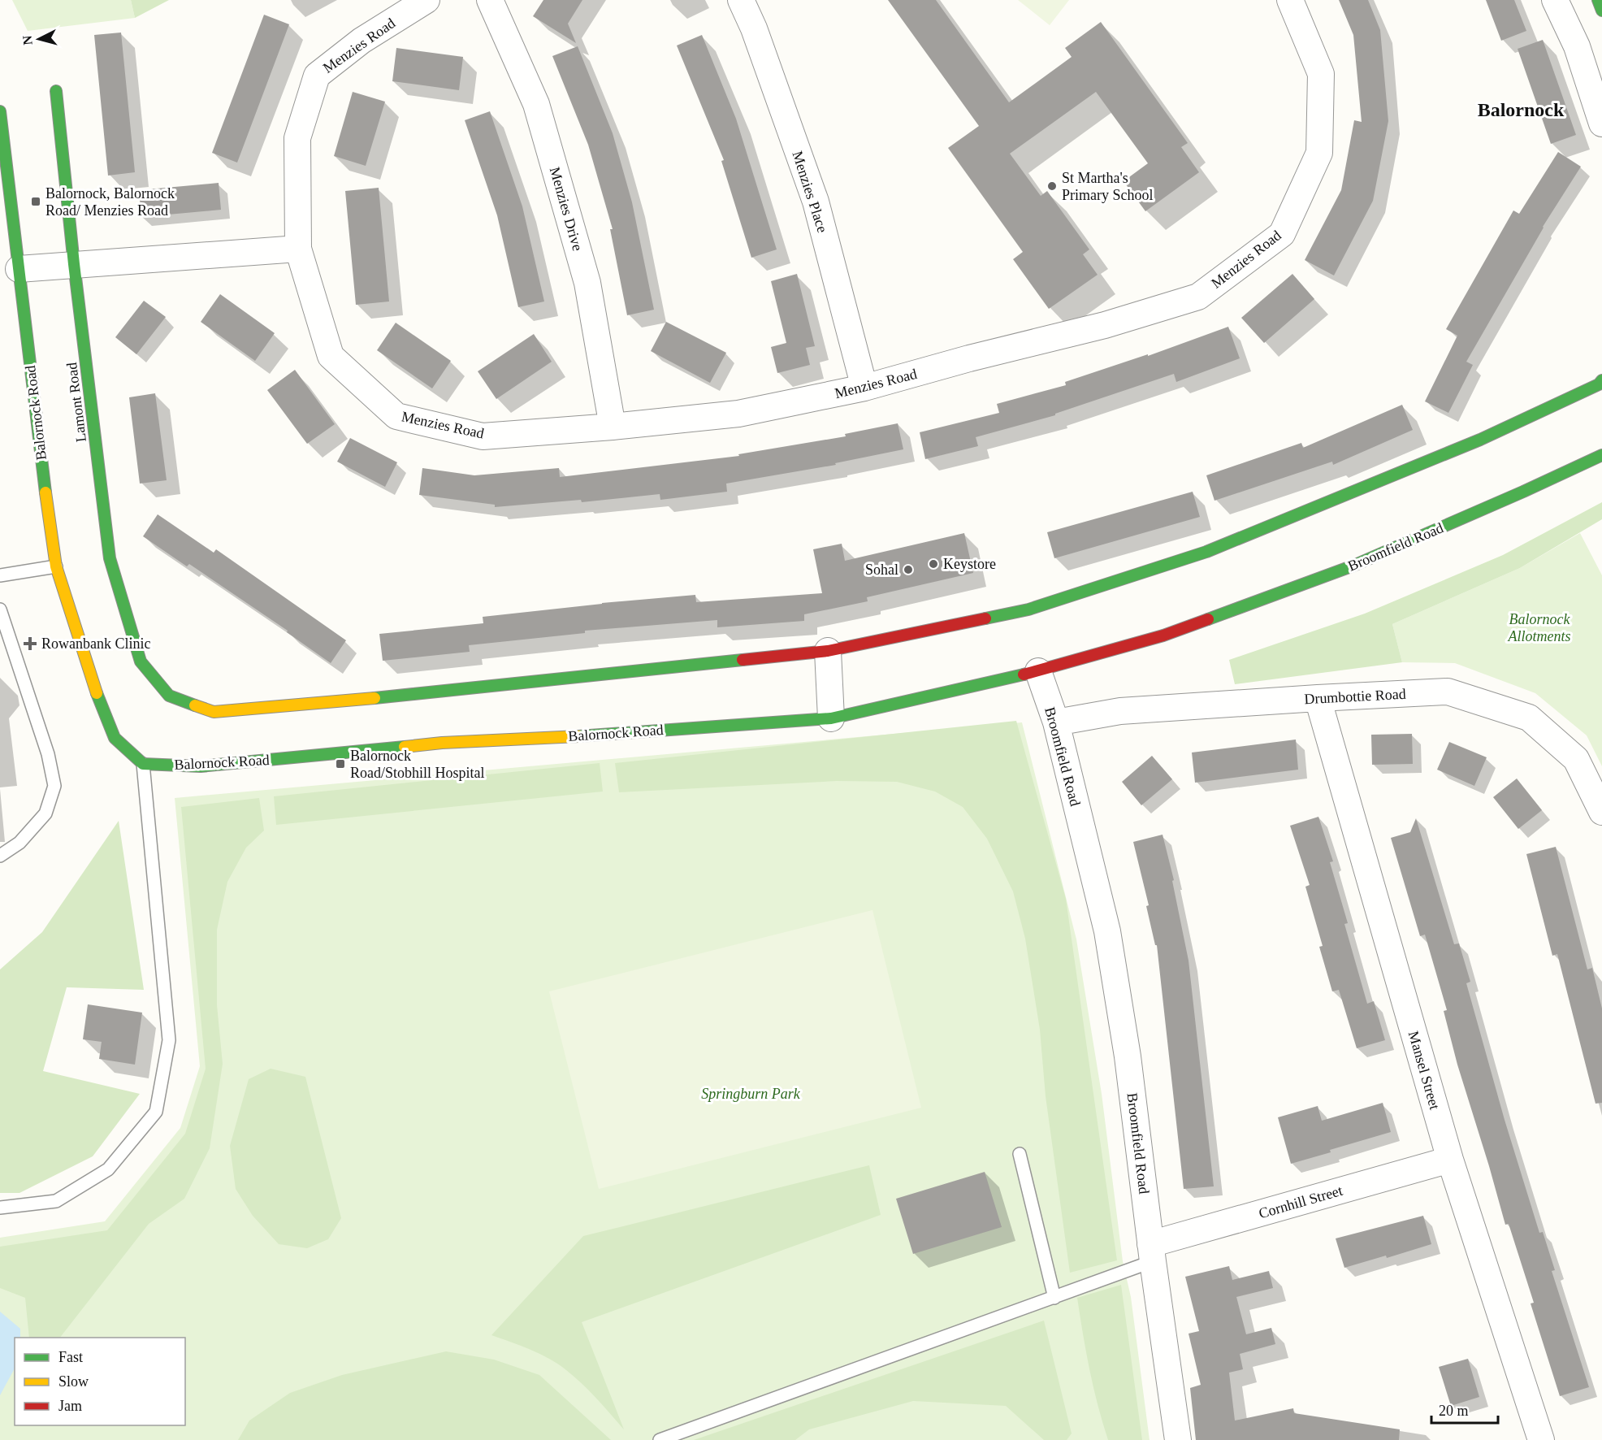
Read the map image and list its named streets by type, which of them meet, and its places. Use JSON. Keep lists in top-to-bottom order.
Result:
{
  "streets": {
    "street": [
      "Menzies Road",
      "Menzies Place",
      "Menzies Drive",
      "Lamont Road",
      "Balornock Road",
      "Broomfield Road",
      "Drumbottie Road",
      "Mansel Street",
      "Cornhill Street"
    ]
  },
  "crossings": [
    ["Menzies Road", "Menzies Place"],
    ["Menzies Road", "Menzies Drive"],
    ["Balornock Road", "Broomfield Road"],
    ["Broomfield Road", "Drumbottie Road"],
    ["Broomfield Road", "Cornhill Street"],
    ["Drumbottie Road", "Mansel Street"],
    ["Mansel Street", "Cornhill Street"]
  ],
  "districts": ["Balornock"],
  "parks": ["Balornock Allotments", "Springburn Park"],
  "places": {
    "other": ["St Martha's Primary School", "Keystore", "Sohal"],
    "transit": ["Balornock, Balornock Road/ Menzies Road", "Balornock Road/Stobhill Hospital"],
    "health": ["Rowanbank Clinic"]
  },
  "legend": ["Fast", "Slow", "Jam"],
  "scale_bar": "20 m",
  "north": "left"
}
